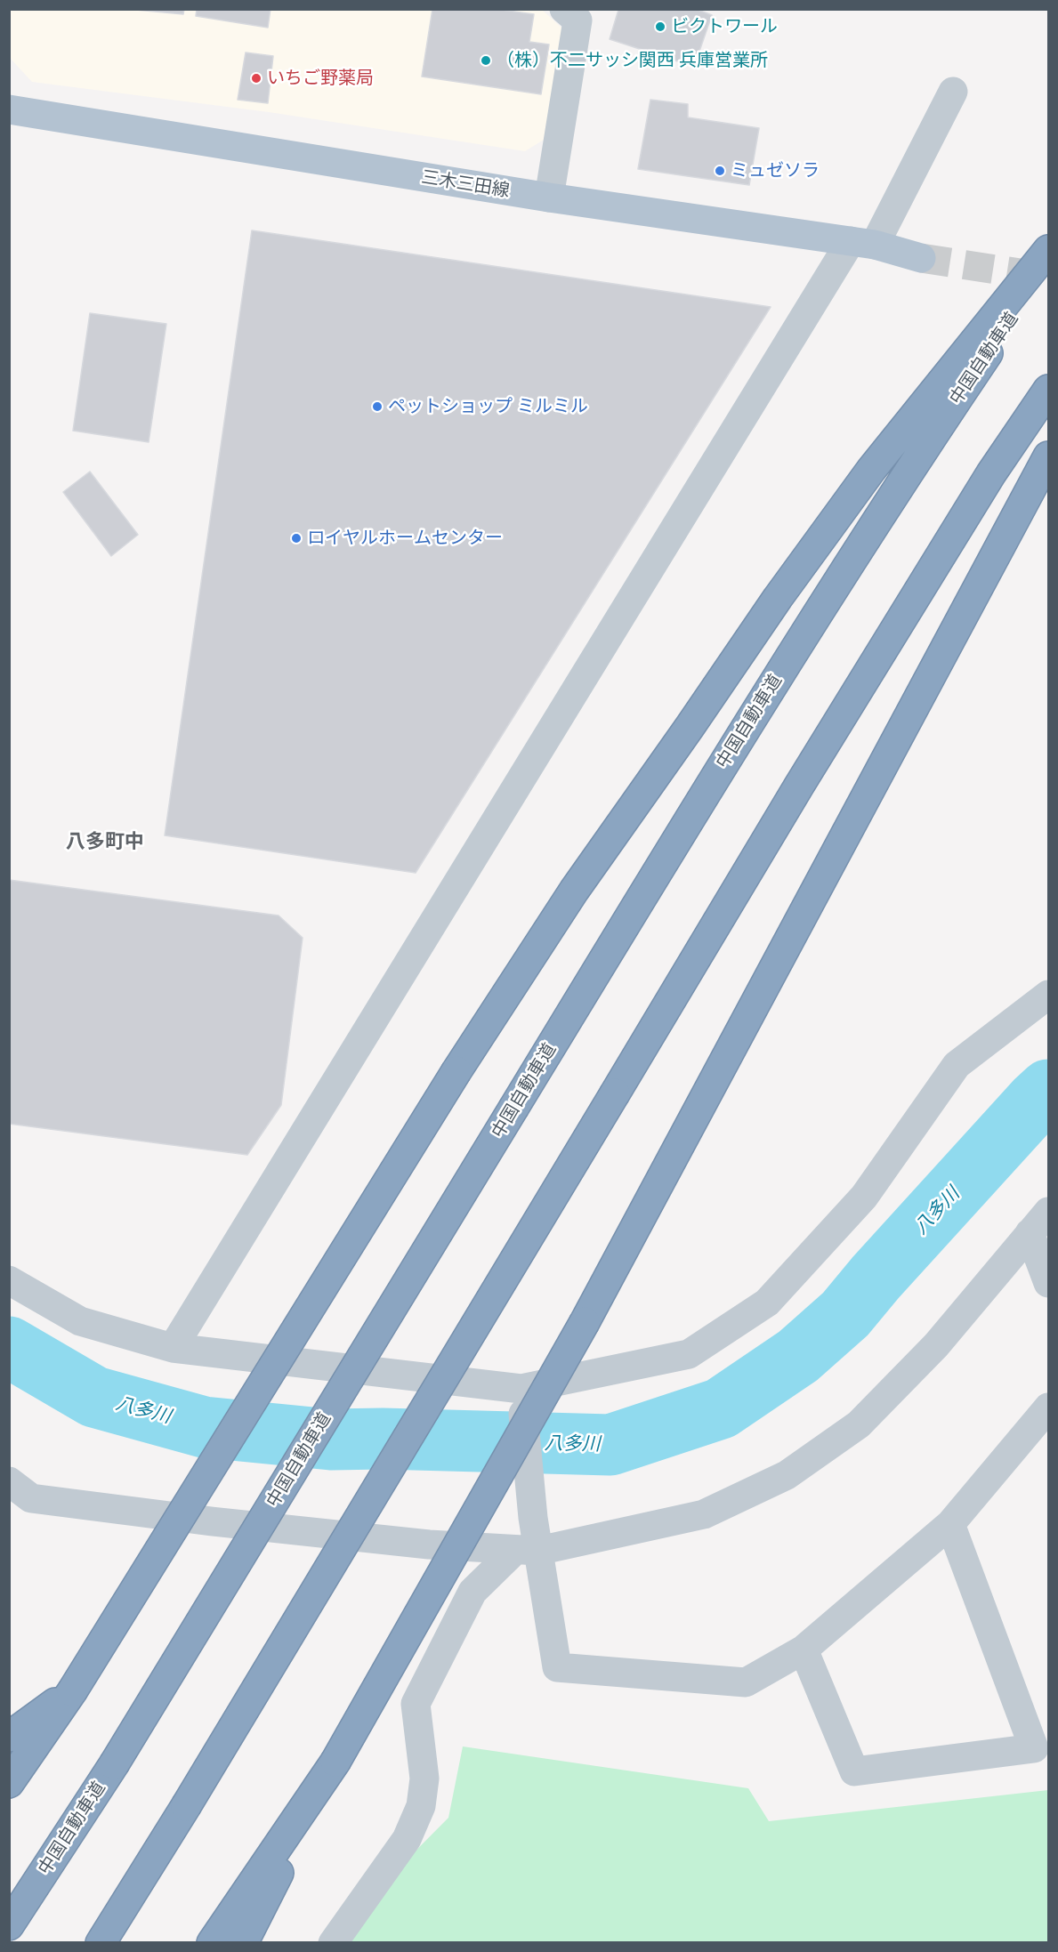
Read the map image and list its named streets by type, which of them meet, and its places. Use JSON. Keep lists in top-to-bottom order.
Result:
{
  "streets": {
    "highway": ["中国自動車道"],
    "main road": ["三木三田線"]
  },
  "districts": ["八多町中"],
  "water": ["八多川"],
  "places": [
    "ビクトワール",
    "（株）不二サッシ関西 兵庫営業所",
    "いちご野薬局",
    "ミュゼソラ",
    "ペットショップ ミルミル",
    "ロイヤルホームセンター"
  ]
}
